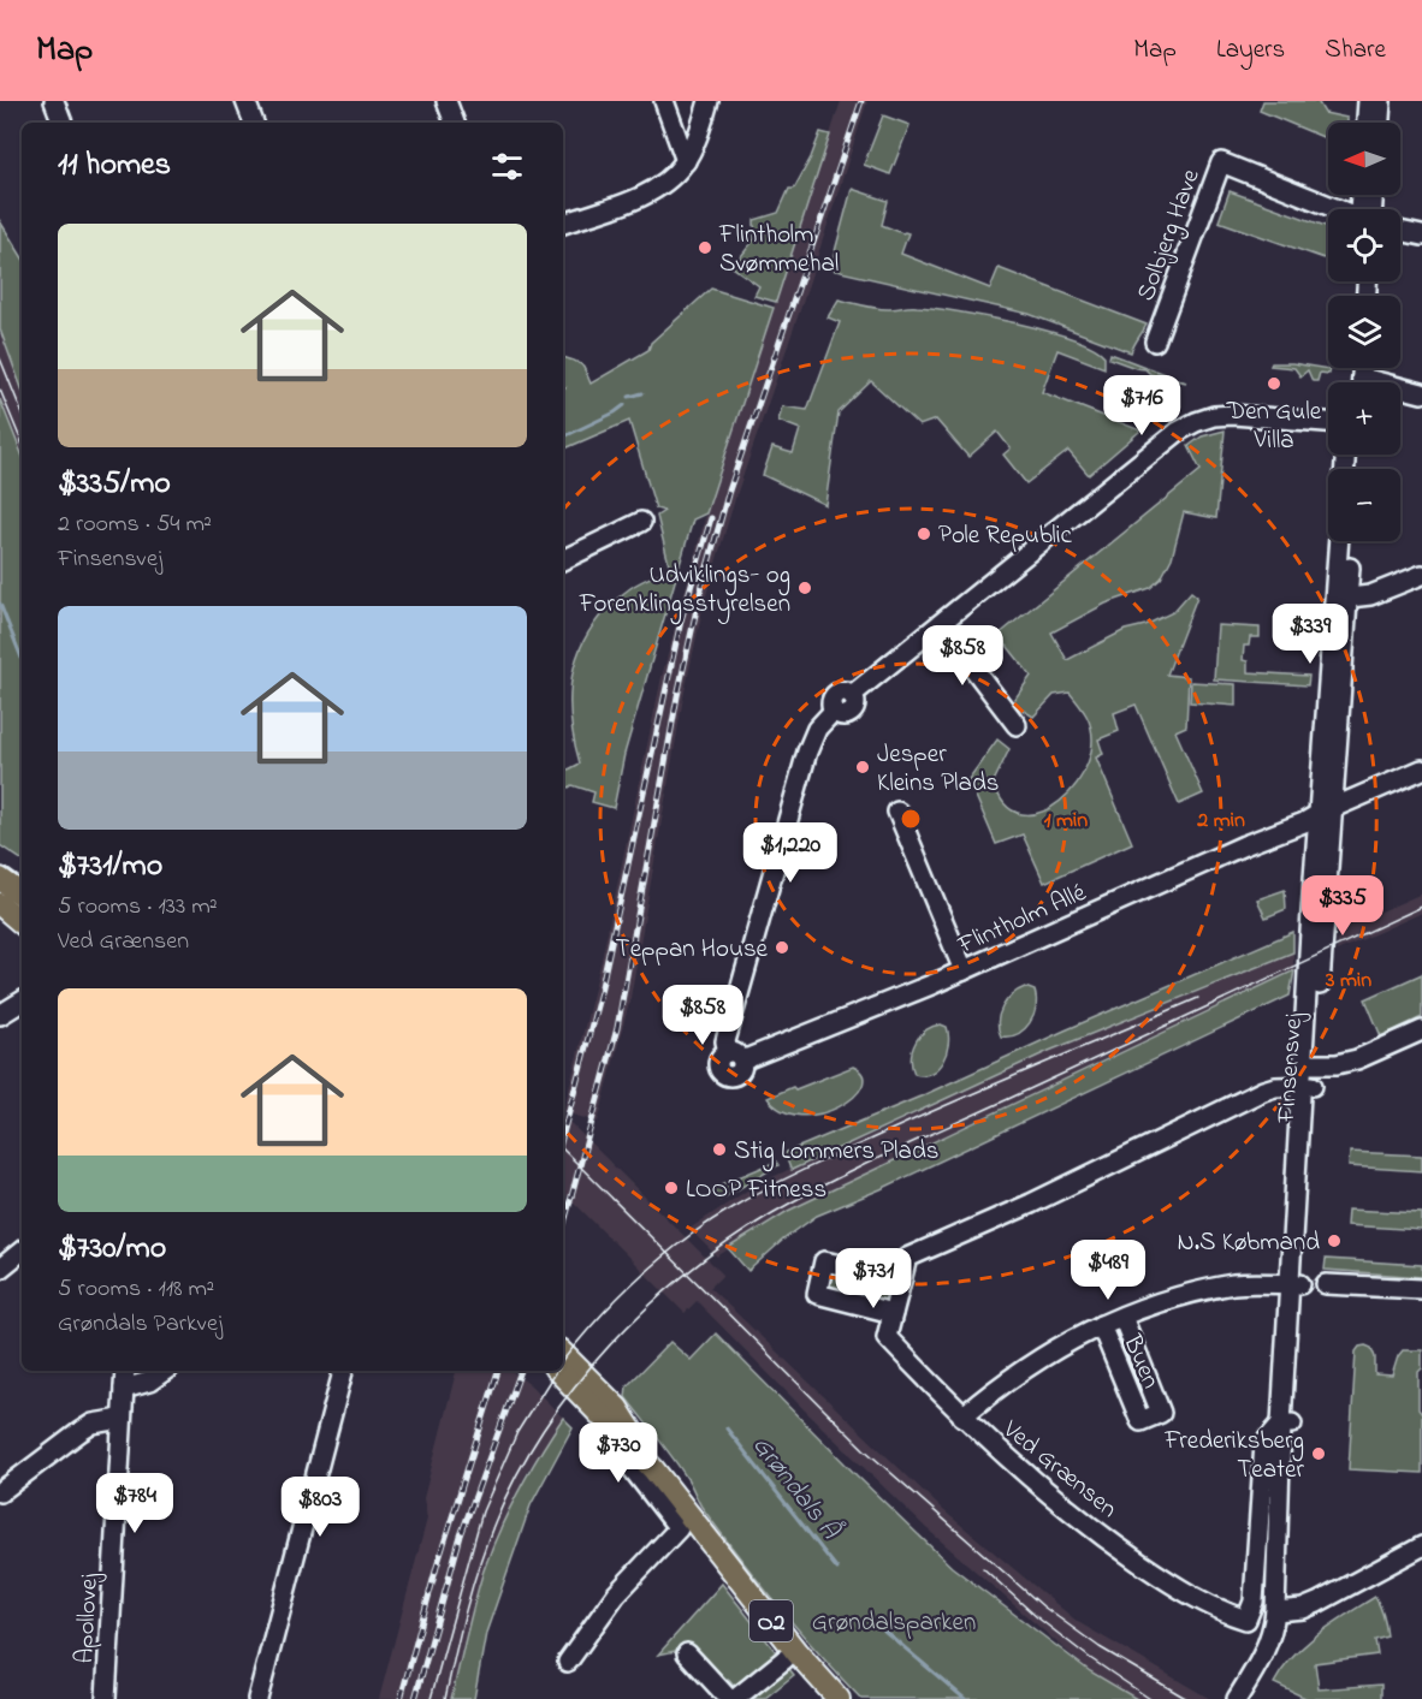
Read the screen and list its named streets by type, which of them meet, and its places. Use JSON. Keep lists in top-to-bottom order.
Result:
{
  "streets": {
    "main road": ["O2"],
    "street": [
      "Solbjerg Have",
      "Flintholm Allé",
      "Finsensvej",
      "Buen",
      "Ved Grænsen",
      "Apollovej"
    ]
  },
  "crossings": [
    ["Flintholm Allé", "Finsensvej"],
    ["Finsensvej", "Buen"],
    ["Finsensvej", "Ved Grænsen"],
    ["Buen", "Ved Grænsen"]
  ],
  "water": ["Grøndals Å"],
  "parks": ["Grøndalsparken"],
  "places": [
    "Flintholm Svømmehal",
    "Den Gule Villa",
    "Pole Republic",
    "Udviklings- og Forenklingsstyrelsen",
    "Jesper Kleins Plads",
    "Teppan House",
    "Stig Lommers Plads",
    "LOOP Fitness",
    "N.S Købmand",
    "Frederiksberg Teater"
  ],
  "north": "left",
  "page": {
    "header": "Map",
    "nav": ["Map", "Layers", "Share"],
    "map_buttons": ["+", "−"],
    "heading": "11 homes",
    "list": [
      {
        "name": "$335/mo",
        "note": "2 rooms · 54 m² · Finsensvej"
      },
      {
        "name": "$731/mo",
        "note": "5 rooms · 133 m² · Ved Grænsen"
      },
      {
        "name": "$730/mo",
        "note": "5 rooms · 118 m² · Grøndals Parkvej"
      }
    ],
    "price": [
      "$716",
      "$339",
      "$858",
      "$1,220",
      "$335",
      "$858",
      "$489",
      "$731",
      "$730",
      "$784",
      "$803"
    ]
  },
  "rings": ["1 min", "2 min", "3 min"]
}
